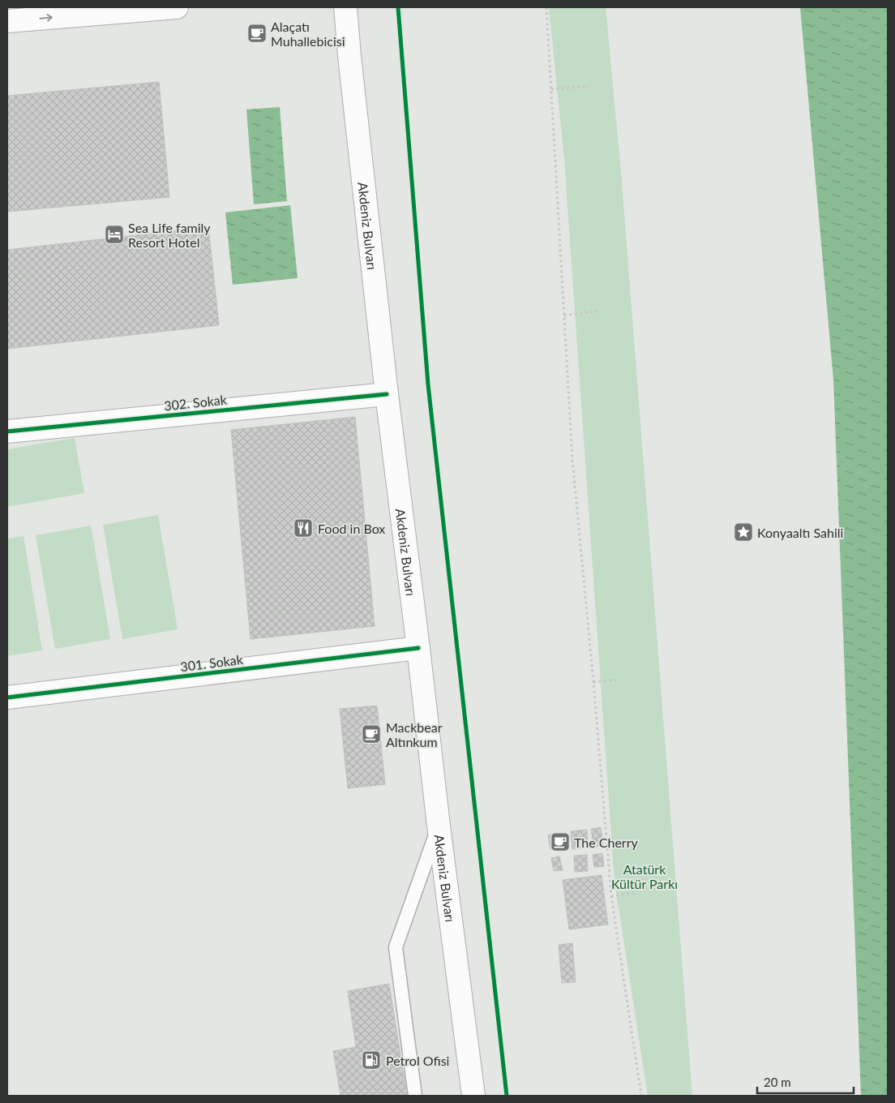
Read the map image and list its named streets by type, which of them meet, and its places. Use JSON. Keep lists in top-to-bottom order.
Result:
{
  "streets": {
    "main road": ["Akdeniz Bulvarı", "302. Sokak", "301. Sokak"]
  },
  "crossings": [
    ["Akdeniz Bulvarı", "302. Sokak"],
    ["Akdeniz Bulvarı", "301. Sokak"]
  ],
  "parks": ["Atatürk Kültür Parkı"],
  "places": {
    "cafe": ["Alaçatı Muhallebicisi", "Mackbear Altınkum", "The Cherry"],
    "hotel": ["Sea Life family Resort Hotel"],
    "restaurant": ["Food in Box"],
    "place": ["Konyaaltı Sahili"],
    "fuel station": ["Petrol Ofisi"]
  },
  "scale_bar": "20 m"
}
